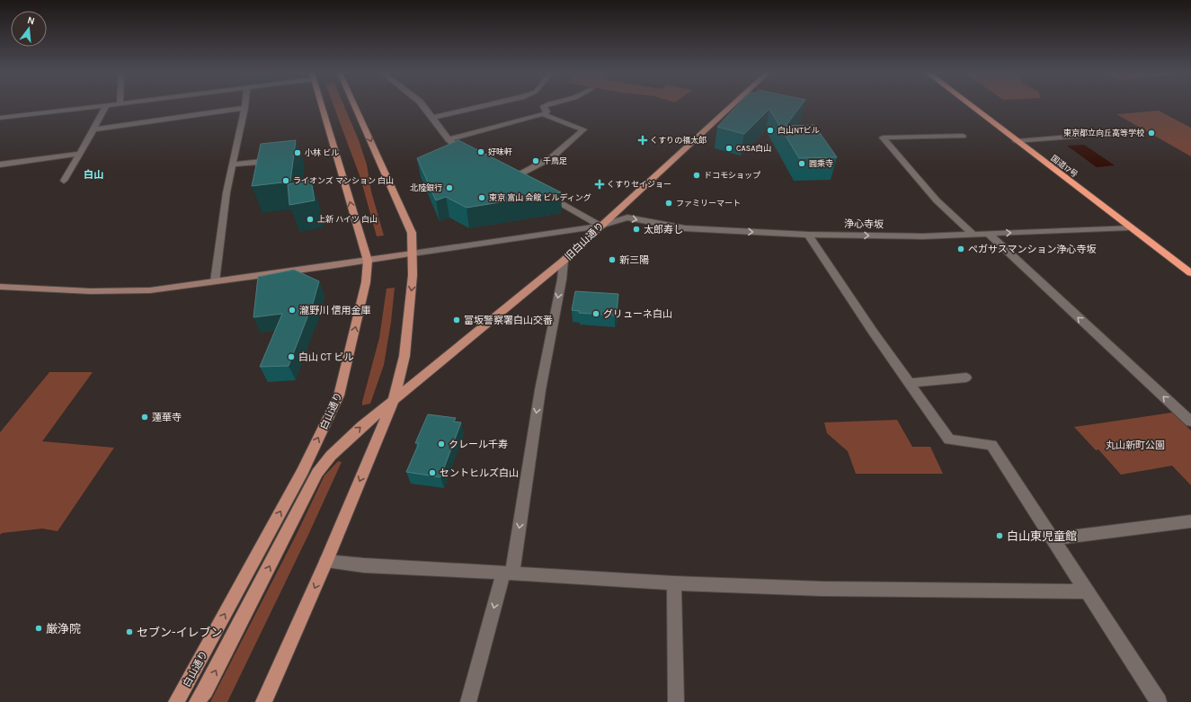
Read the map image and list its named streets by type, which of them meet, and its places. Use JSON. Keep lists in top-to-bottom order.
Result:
{
  "streets": {
    "highway": ["国道17号"],
    "main road": ["旧白山通り", "白山通り"],
    "street": ["浄心寺坂"]
  },
  "crossings": [
    ["国道17号", "浄心寺坂"],
    ["浄心寺坂", "旧白山通り"]
  ],
  "one_way": ["浄心寺坂"],
  "districts": ["白山"],
  "parks": ["丸山新町公園"],
  "places": {
    "other": [
      "白山NTビル",
      "東京都立向丘高等学校",
      "CASA白山",
      "好味軒",
      "小林 ビル",
      "千鳥足",
      "圓乘寺",
      "ドコモショップ",
      "ライオンズ マンション 白山",
      "北陸銀行",
      "東京 富山 会館 ビルディング",
      "ファミリーマート",
      "上新 ハイツ 白山",
      "太郎寿し",
      "ペガサスマンション浄心寺坂",
      "新三陽",
      "瀧野川 信用金庫",
      "グリューネ白山",
      "富坂警察署白山交番",
      "白山 CT ビル",
      "蓮華寺",
      "クレール千寿",
      "セントヒルズ白山",
      "白山東児童館",
      "厳浄院",
      "セブン-イレブン"
    ],
    "health": ["くすりの福太郎", "くすりセイジョー"]
  },
  "north": "top"
}
